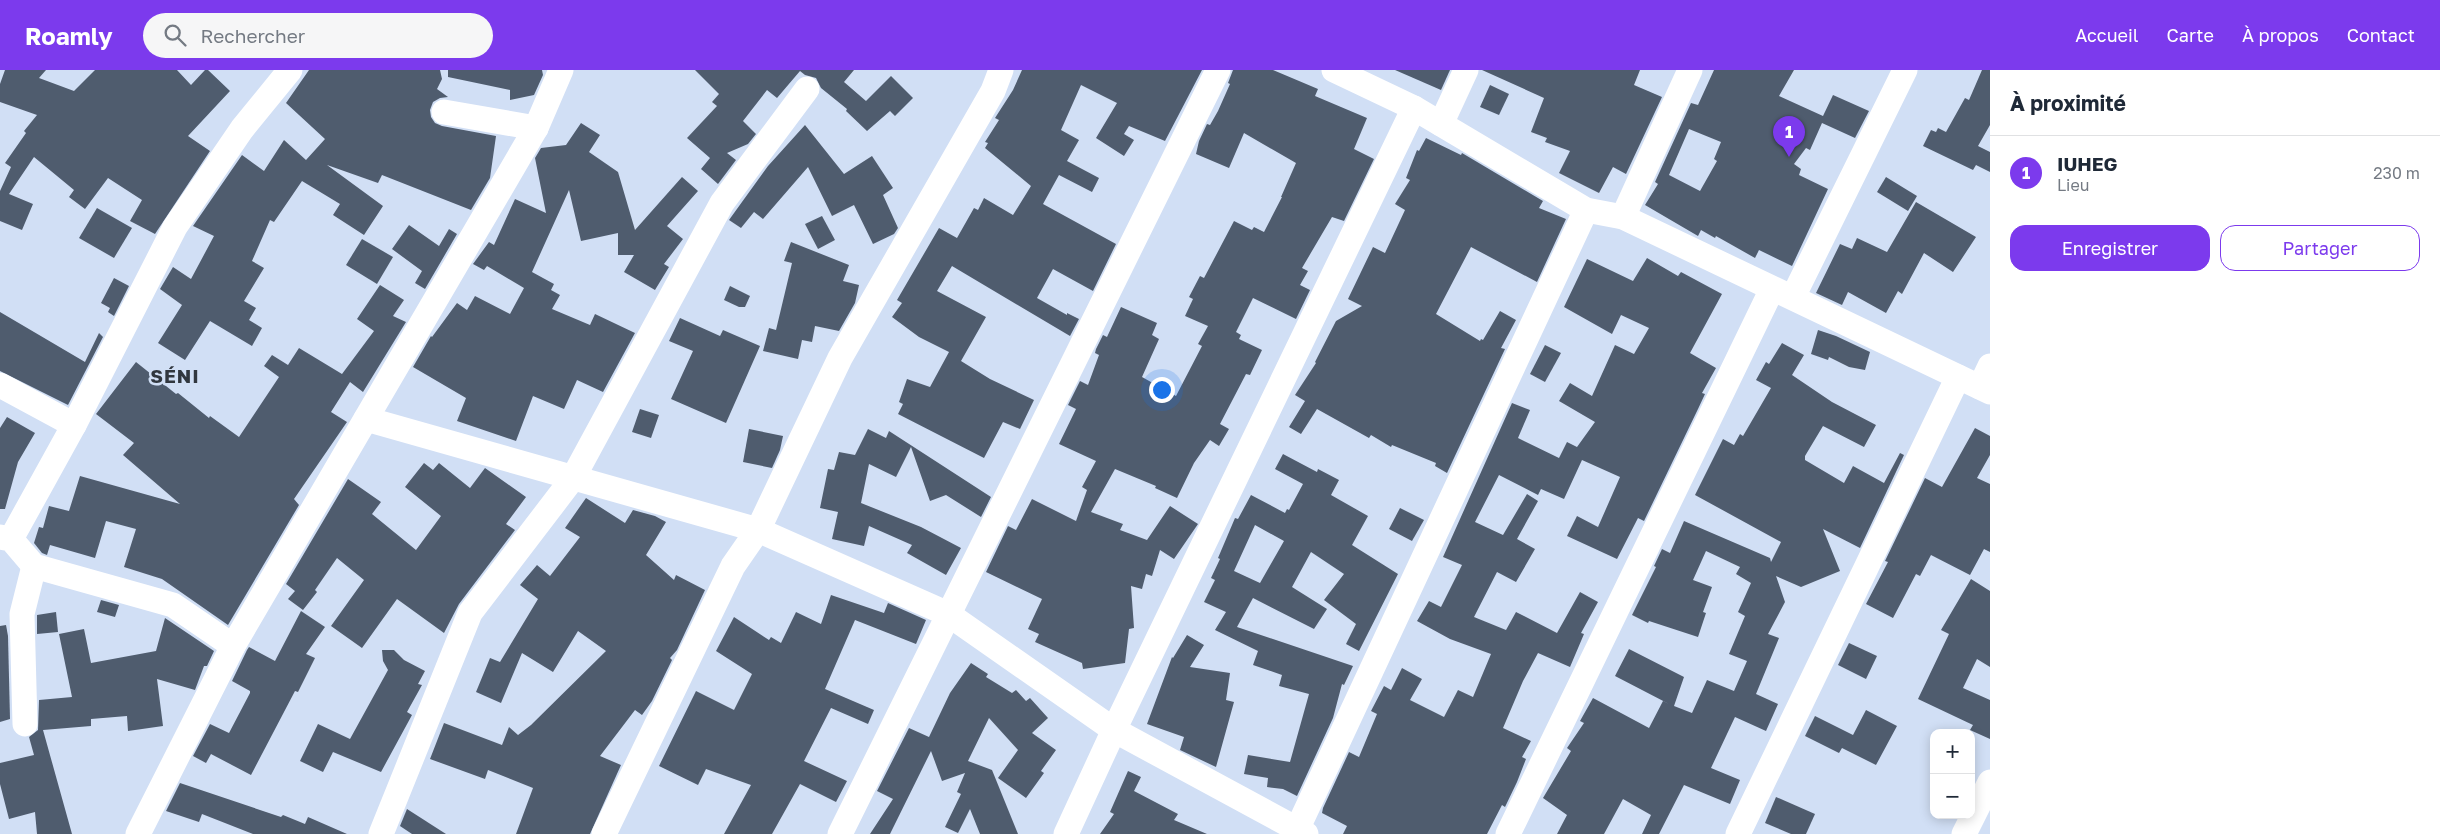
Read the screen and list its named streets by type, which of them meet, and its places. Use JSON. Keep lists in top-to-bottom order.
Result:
{
  "districts": ["SÉNI"],
  "page": {
    "header": "Roamly",
    "search": "Rechercher",
    "nav": [
      "Accueil",
      "Carte",
      "À propos",
      "Contact"
    ],
    "heading": "À proximité",
    "pins": "1",
    "list": [
      {
        "mark": "1",
        "name": "IUHEG",
        "note": "Lieu",
        "value": "230 m"
      }
    ],
    "buttons": ["Enregistrer", "Partager"],
    "map_buttons": ["+", "−"]
  }
}
